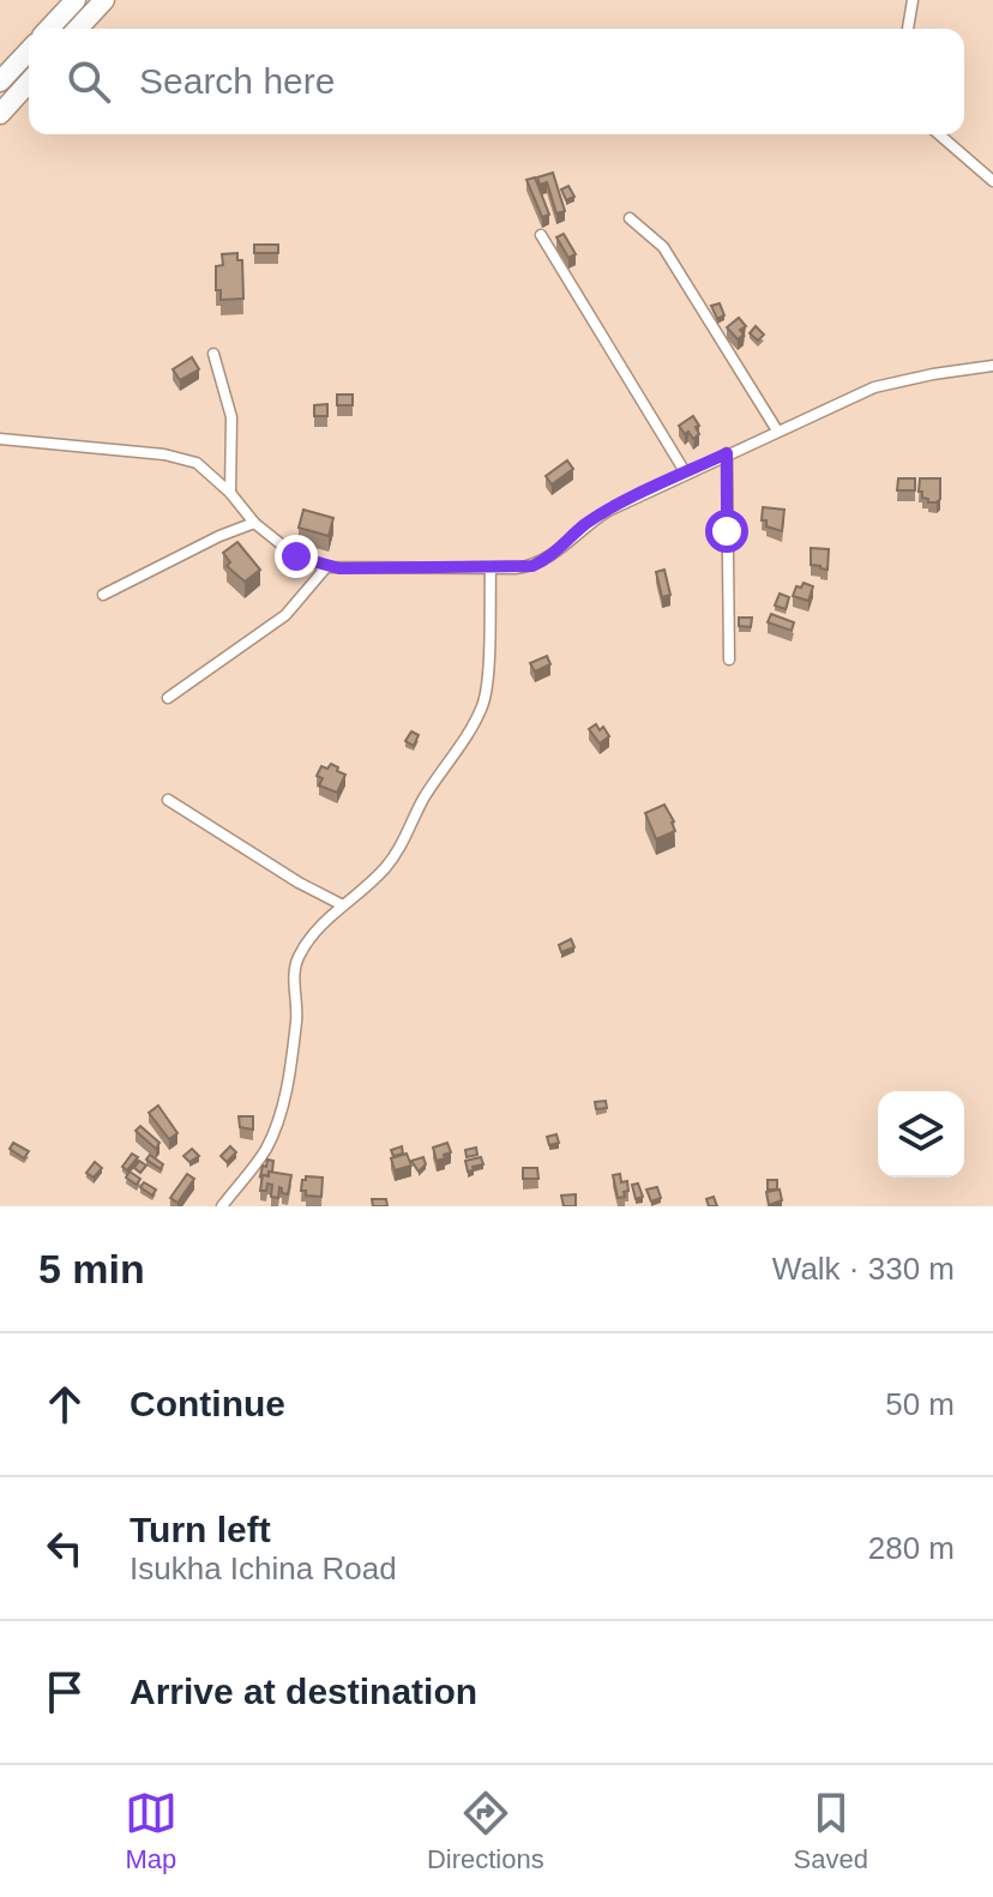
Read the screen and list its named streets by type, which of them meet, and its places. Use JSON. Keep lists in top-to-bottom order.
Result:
{
  "page": {
    "search": "Search here",
    "heading": ["5 min", "Walk · 330 m"],
    "list": [
      ["Continue", "50 m"],
      ["Turn left", "Isukha Ichina Road", "280 m"],
      "Arrive at destination"
    ],
    "nav": ["Map", "Directions", "Saved"]
  }
}
